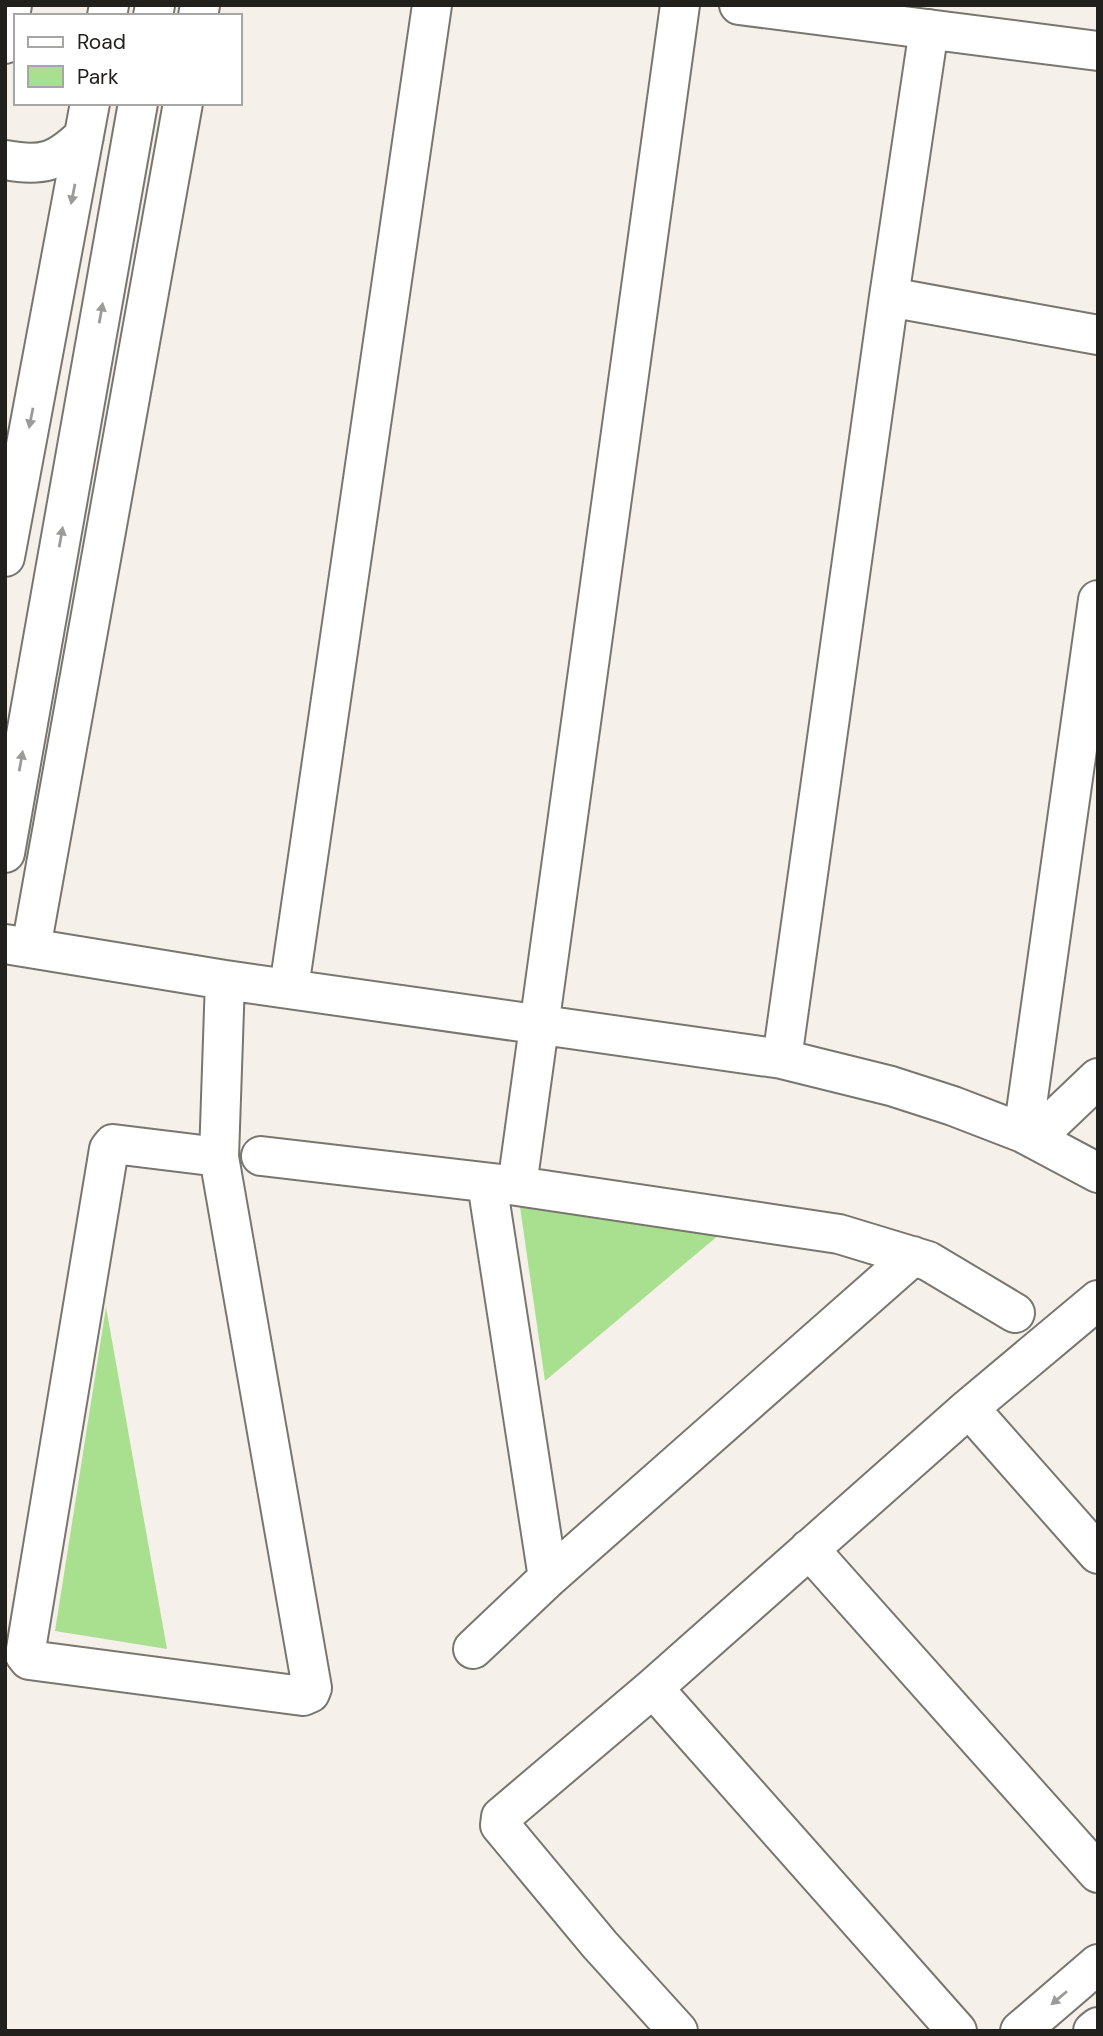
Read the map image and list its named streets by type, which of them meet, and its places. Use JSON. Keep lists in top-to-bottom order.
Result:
{
  "legend": ["Road", "Park"]
}
